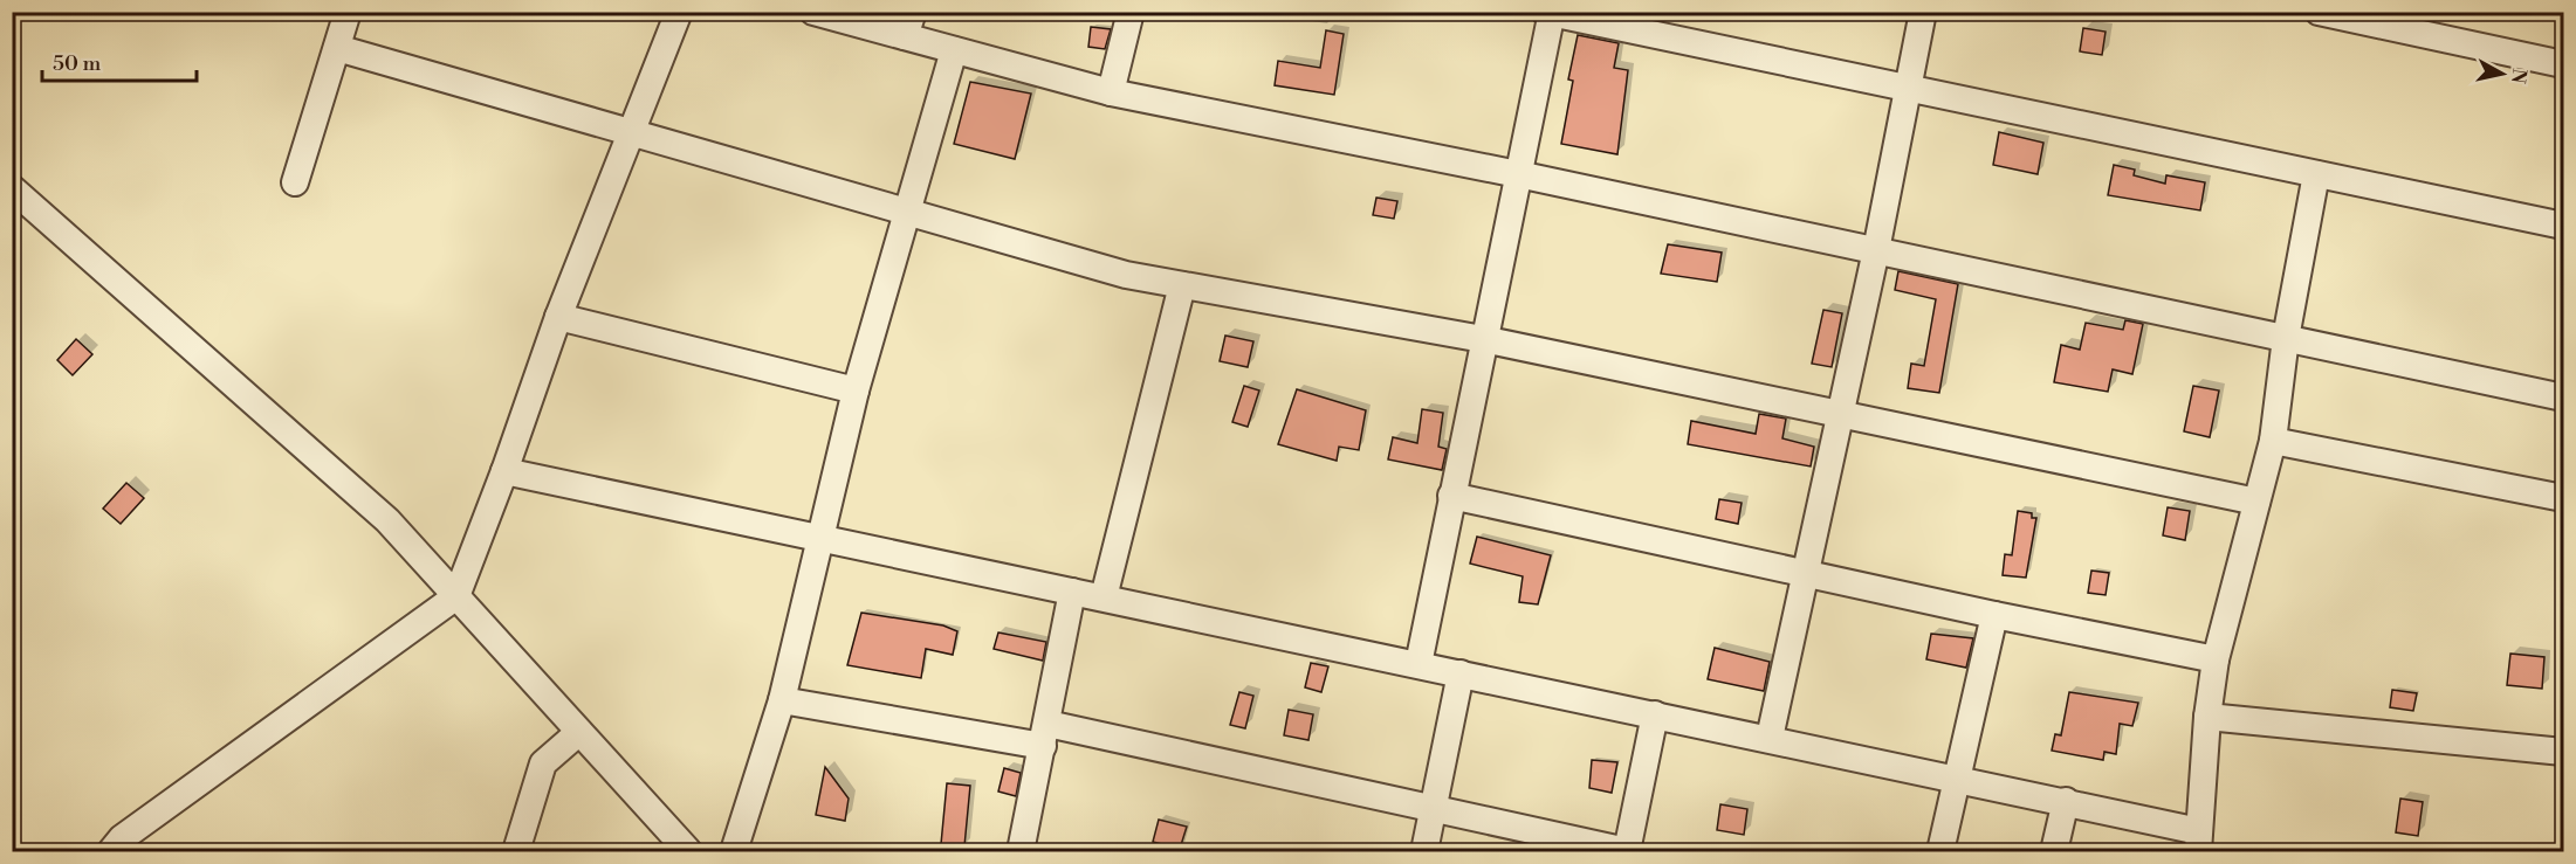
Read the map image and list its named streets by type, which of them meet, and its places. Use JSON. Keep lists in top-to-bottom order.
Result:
{
  "scale_bar": "50 m",
  "north": "right"
}
